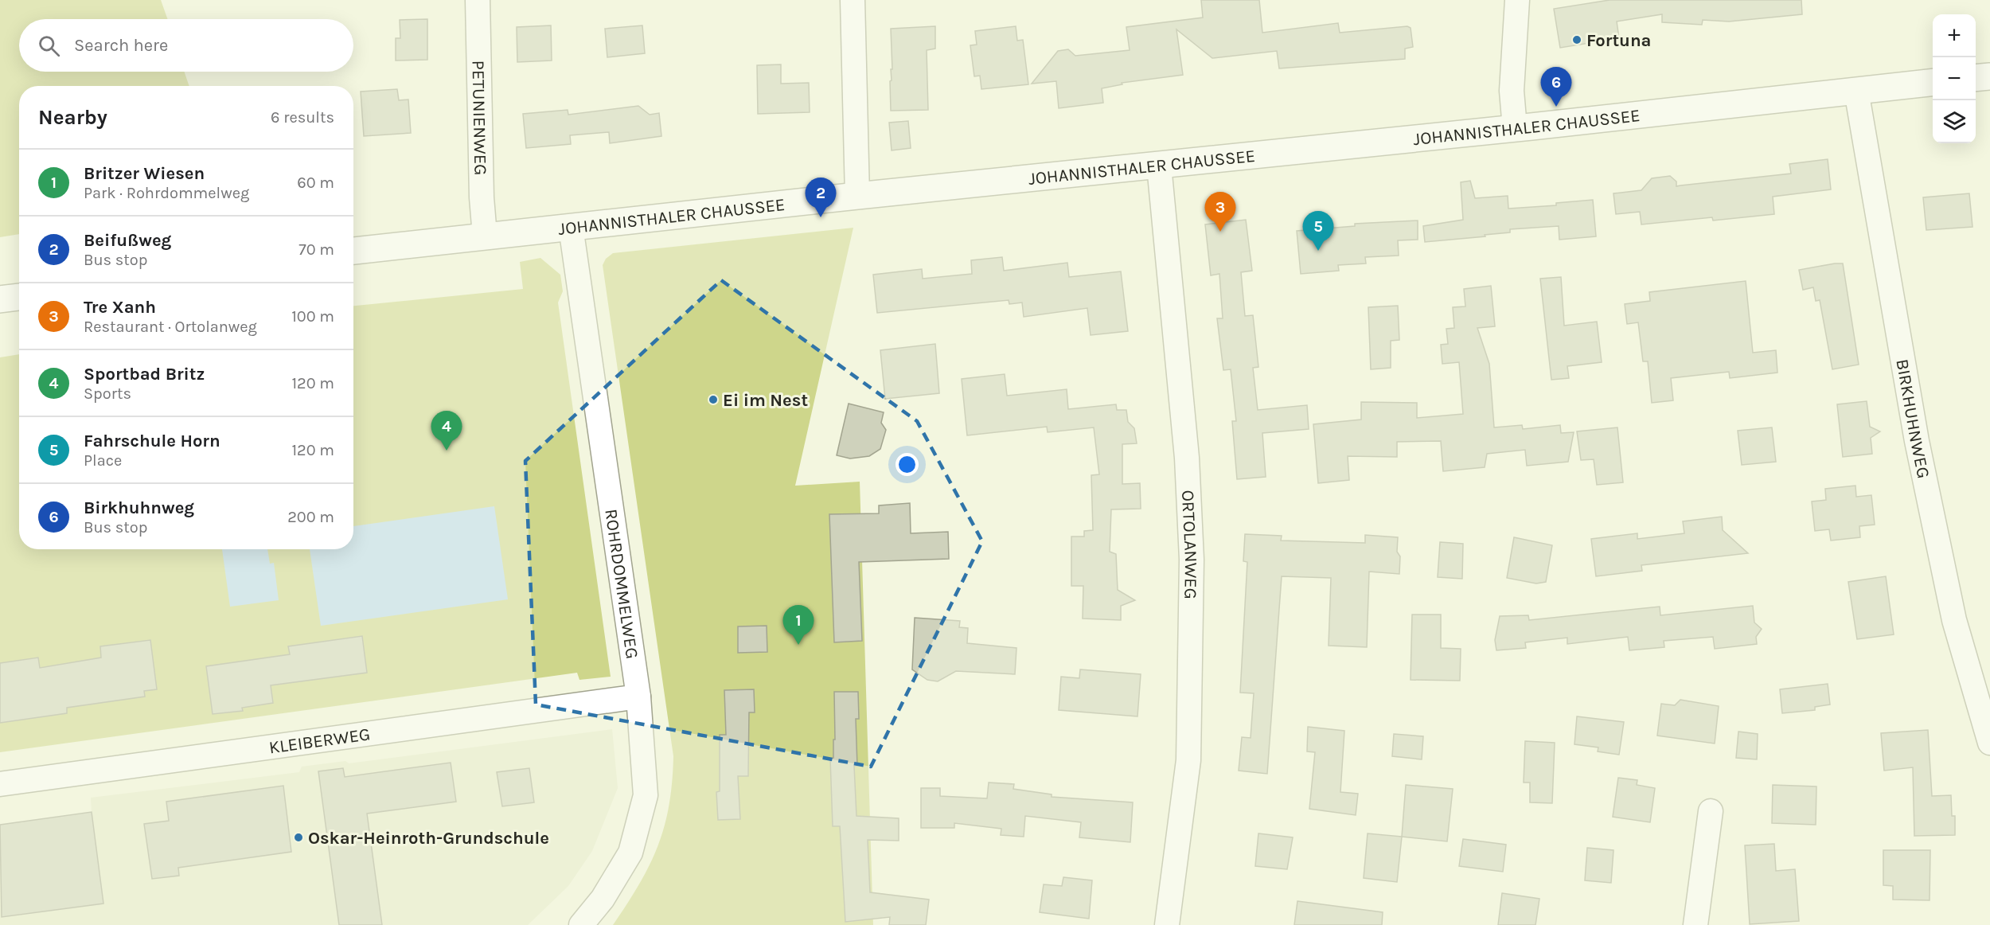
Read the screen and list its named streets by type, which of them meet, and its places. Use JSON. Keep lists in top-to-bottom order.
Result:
{
  "streets": {
    "street": [
      "PETUNIENWEG",
      "JOHANNISTHALER CHAUSSEE",
      "BIRKHUHNWEG",
      "ORTOLANWEG",
      "ROHRDOMMELWEG",
      "KLEIBERWEG"
    ]
  },
  "crossings": [
    ["PETUNIENWEG", "JOHANNISTHALER CHAUSSEE"],
    ["JOHANNISTHALER CHAUSSEE", "BIRKHUHNWEG"],
    ["JOHANNISTHALER CHAUSSEE", "ORTOLANWEG"],
    ["JOHANNISTHALER CHAUSSEE", "ROHRDOMMELWEG"],
    ["ROHRDOMMELWEG", "KLEIBERWEG"]
  ],
  "places": ["Fortuna", "Ei im Nest", "Oskar-Heinroth-Grundschule"],
  "page": {
    "map_buttons": ["+", "−"],
    "search": "Search here",
    "pins": [
      "6",
      "2",
      "3",
      "5",
      "4",
      "1"
    ],
    "heading": ["Nearby", "6 results"],
    "list": [
      {
        "mark": "1",
        "name": "Britzer Wiesen",
        "note": "Park · Rohrdommelweg",
        "value": "60 m"
      },
      {
        "mark": "2",
        "name": "Beifußweg",
        "note": "Bus stop",
        "value": "70 m"
      },
      {
        "mark": "3",
        "name": "Tre Xanh",
        "note": "Restaurant · Ortolanweg",
        "value": "100 m"
      },
      {
        "mark": "4",
        "name": "Sportbad Britz",
        "note": "Sports",
        "value": "120 m"
      },
      {
        "mark": "5",
        "name": "Fahrschule Horn",
        "note": "Place",
        "value": "120 m"
      },
      {
        "mark": "6",
        "name": "Birkhuhnweg",
        "note": "Bus stop",
        "value": "200 m"
      }
    ]
  }
}
